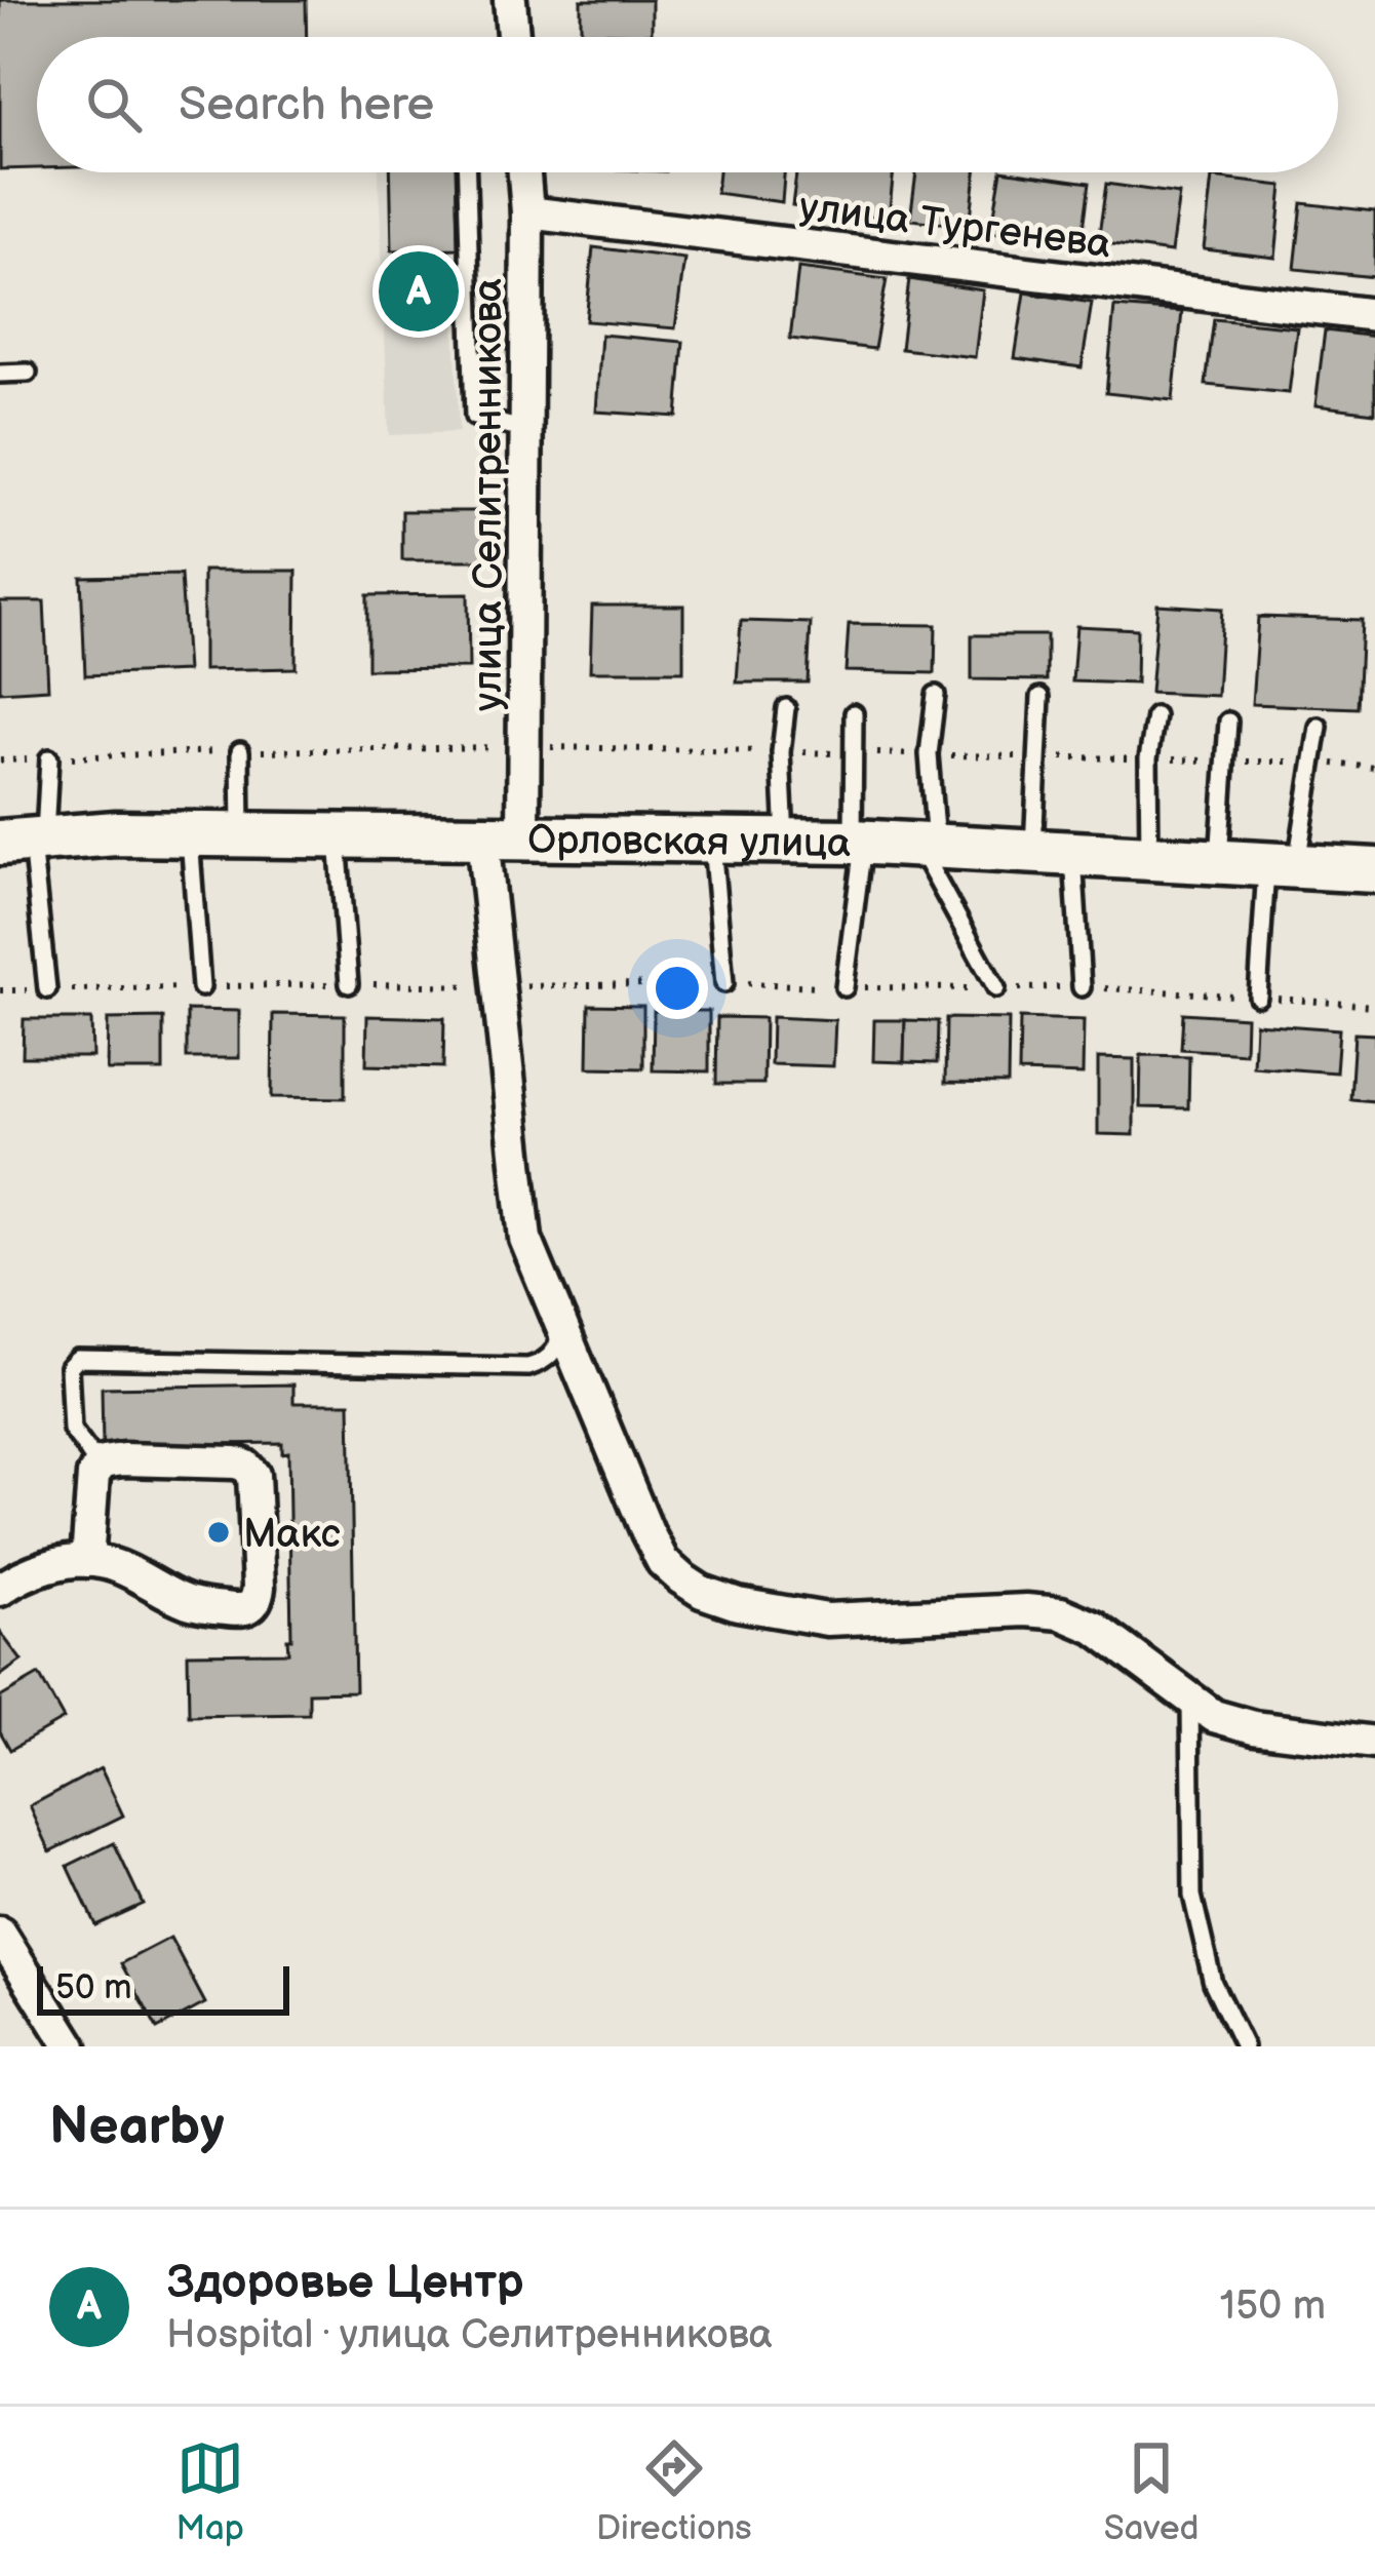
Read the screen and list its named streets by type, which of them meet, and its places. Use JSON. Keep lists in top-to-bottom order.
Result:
{
  "streets": {
    "main road": ["Орловская улица"],
    "street": ["улица Тургенева", "улица Селитренникова"]
  },
  "crossings": [
    ["улица Тургенева", "улица Селитренникова"],
    ["улица Селитренникова", "Орловская улица"]
  ],
  "places": ["Макс"],
  "scale_bar": "50 m",
  "page": {
    "search": "Search here",
    "pins": "A",
    "scale": "50 m",
    "heading": "Nearby",
    "list": [
      {
        "mark": "A",
        "name": "Здоровье Центр",
        "note": "Hospital · улица Селитренникова",
        "value": "150 m"
      }
    ],
    "nav": ["Map", "Directions", "Saved"]
  }
}
